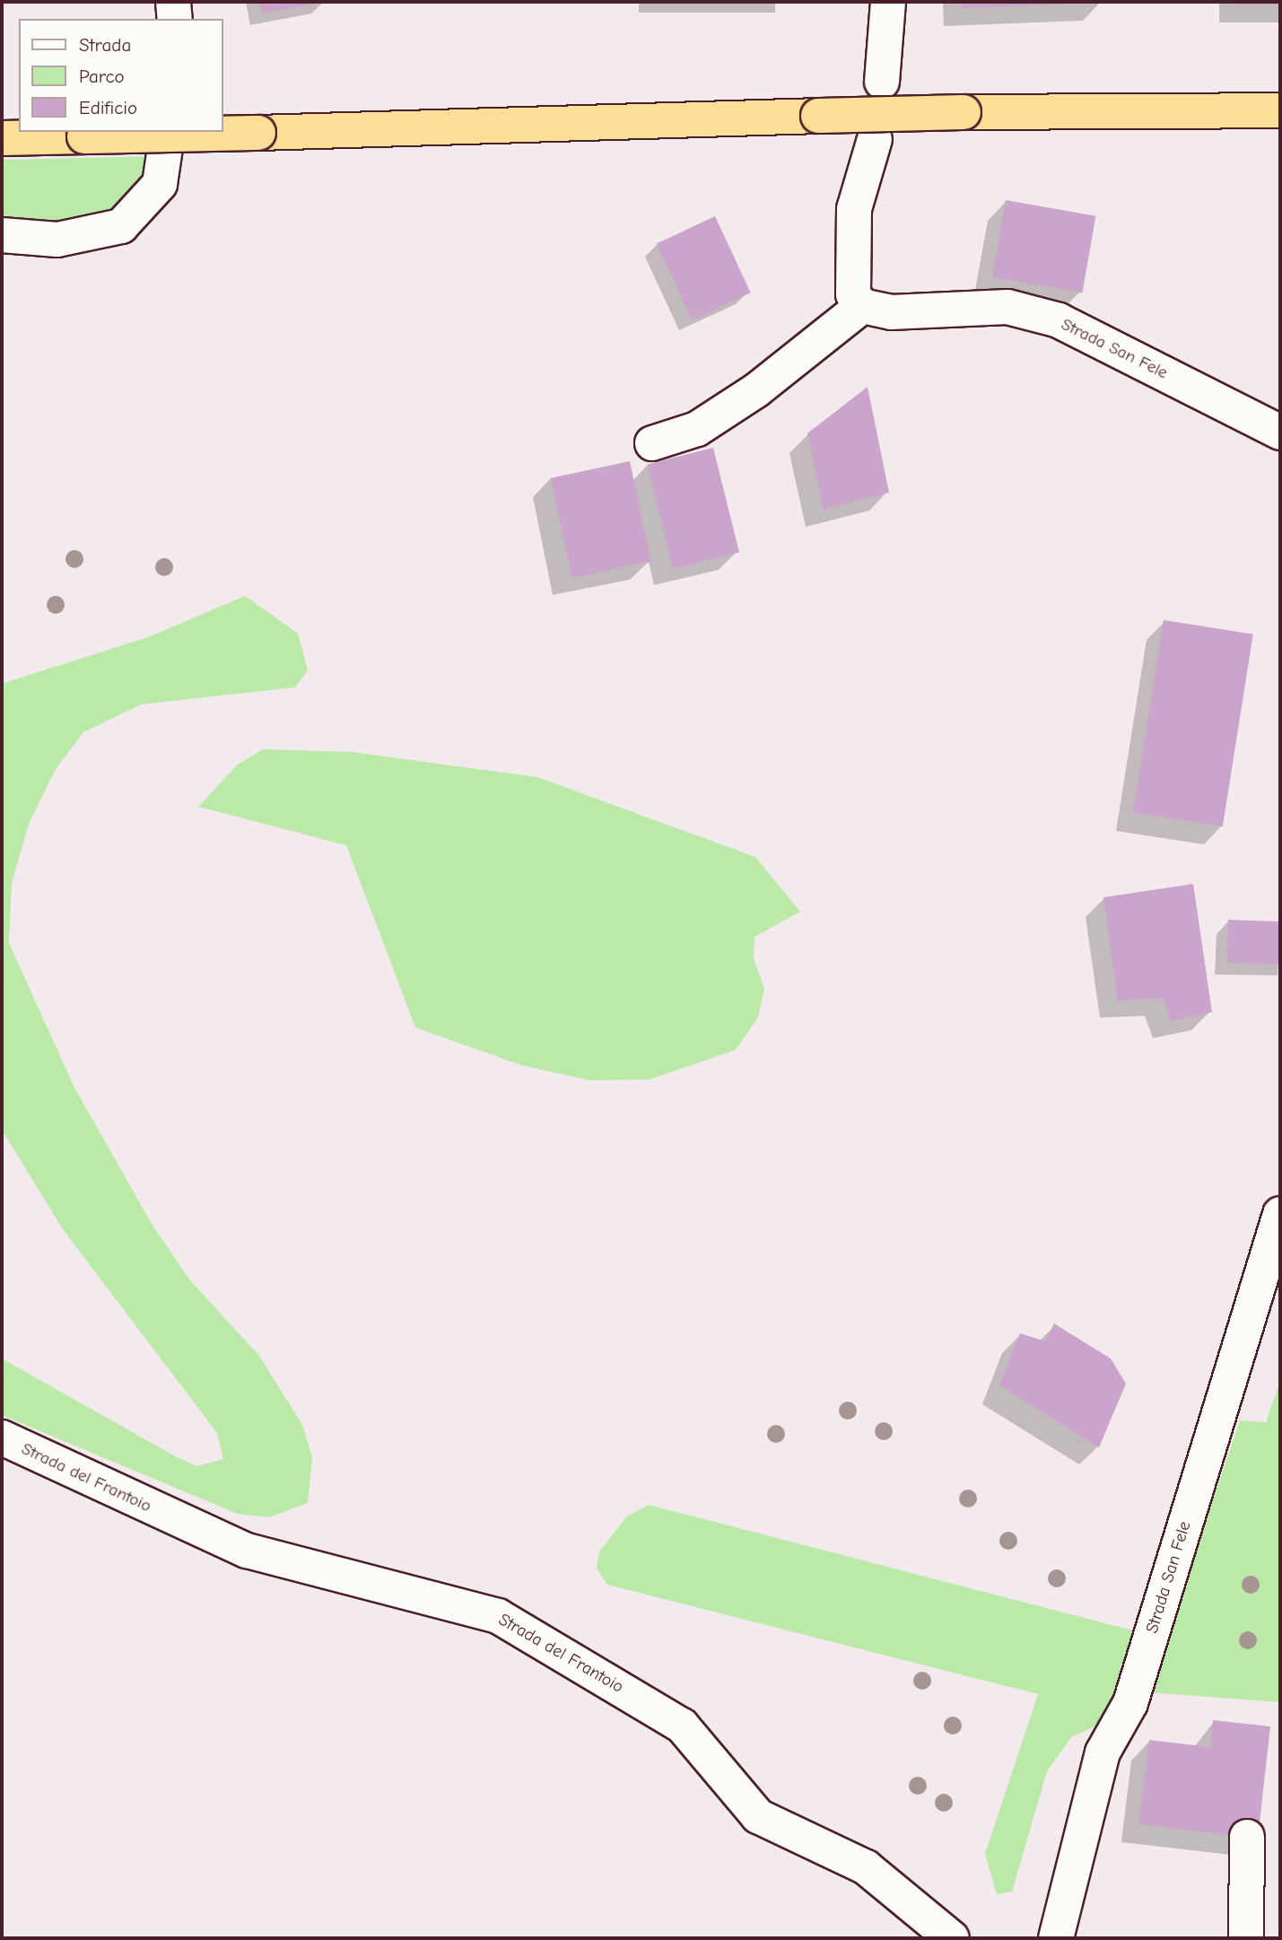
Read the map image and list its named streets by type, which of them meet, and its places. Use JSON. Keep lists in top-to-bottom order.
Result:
{
  "streets": {
    "street": ["Strada San Fele", "Strada del Frantoio"]
  },
  "legend": ["Strada", "Parco", "Edificio"]
}
